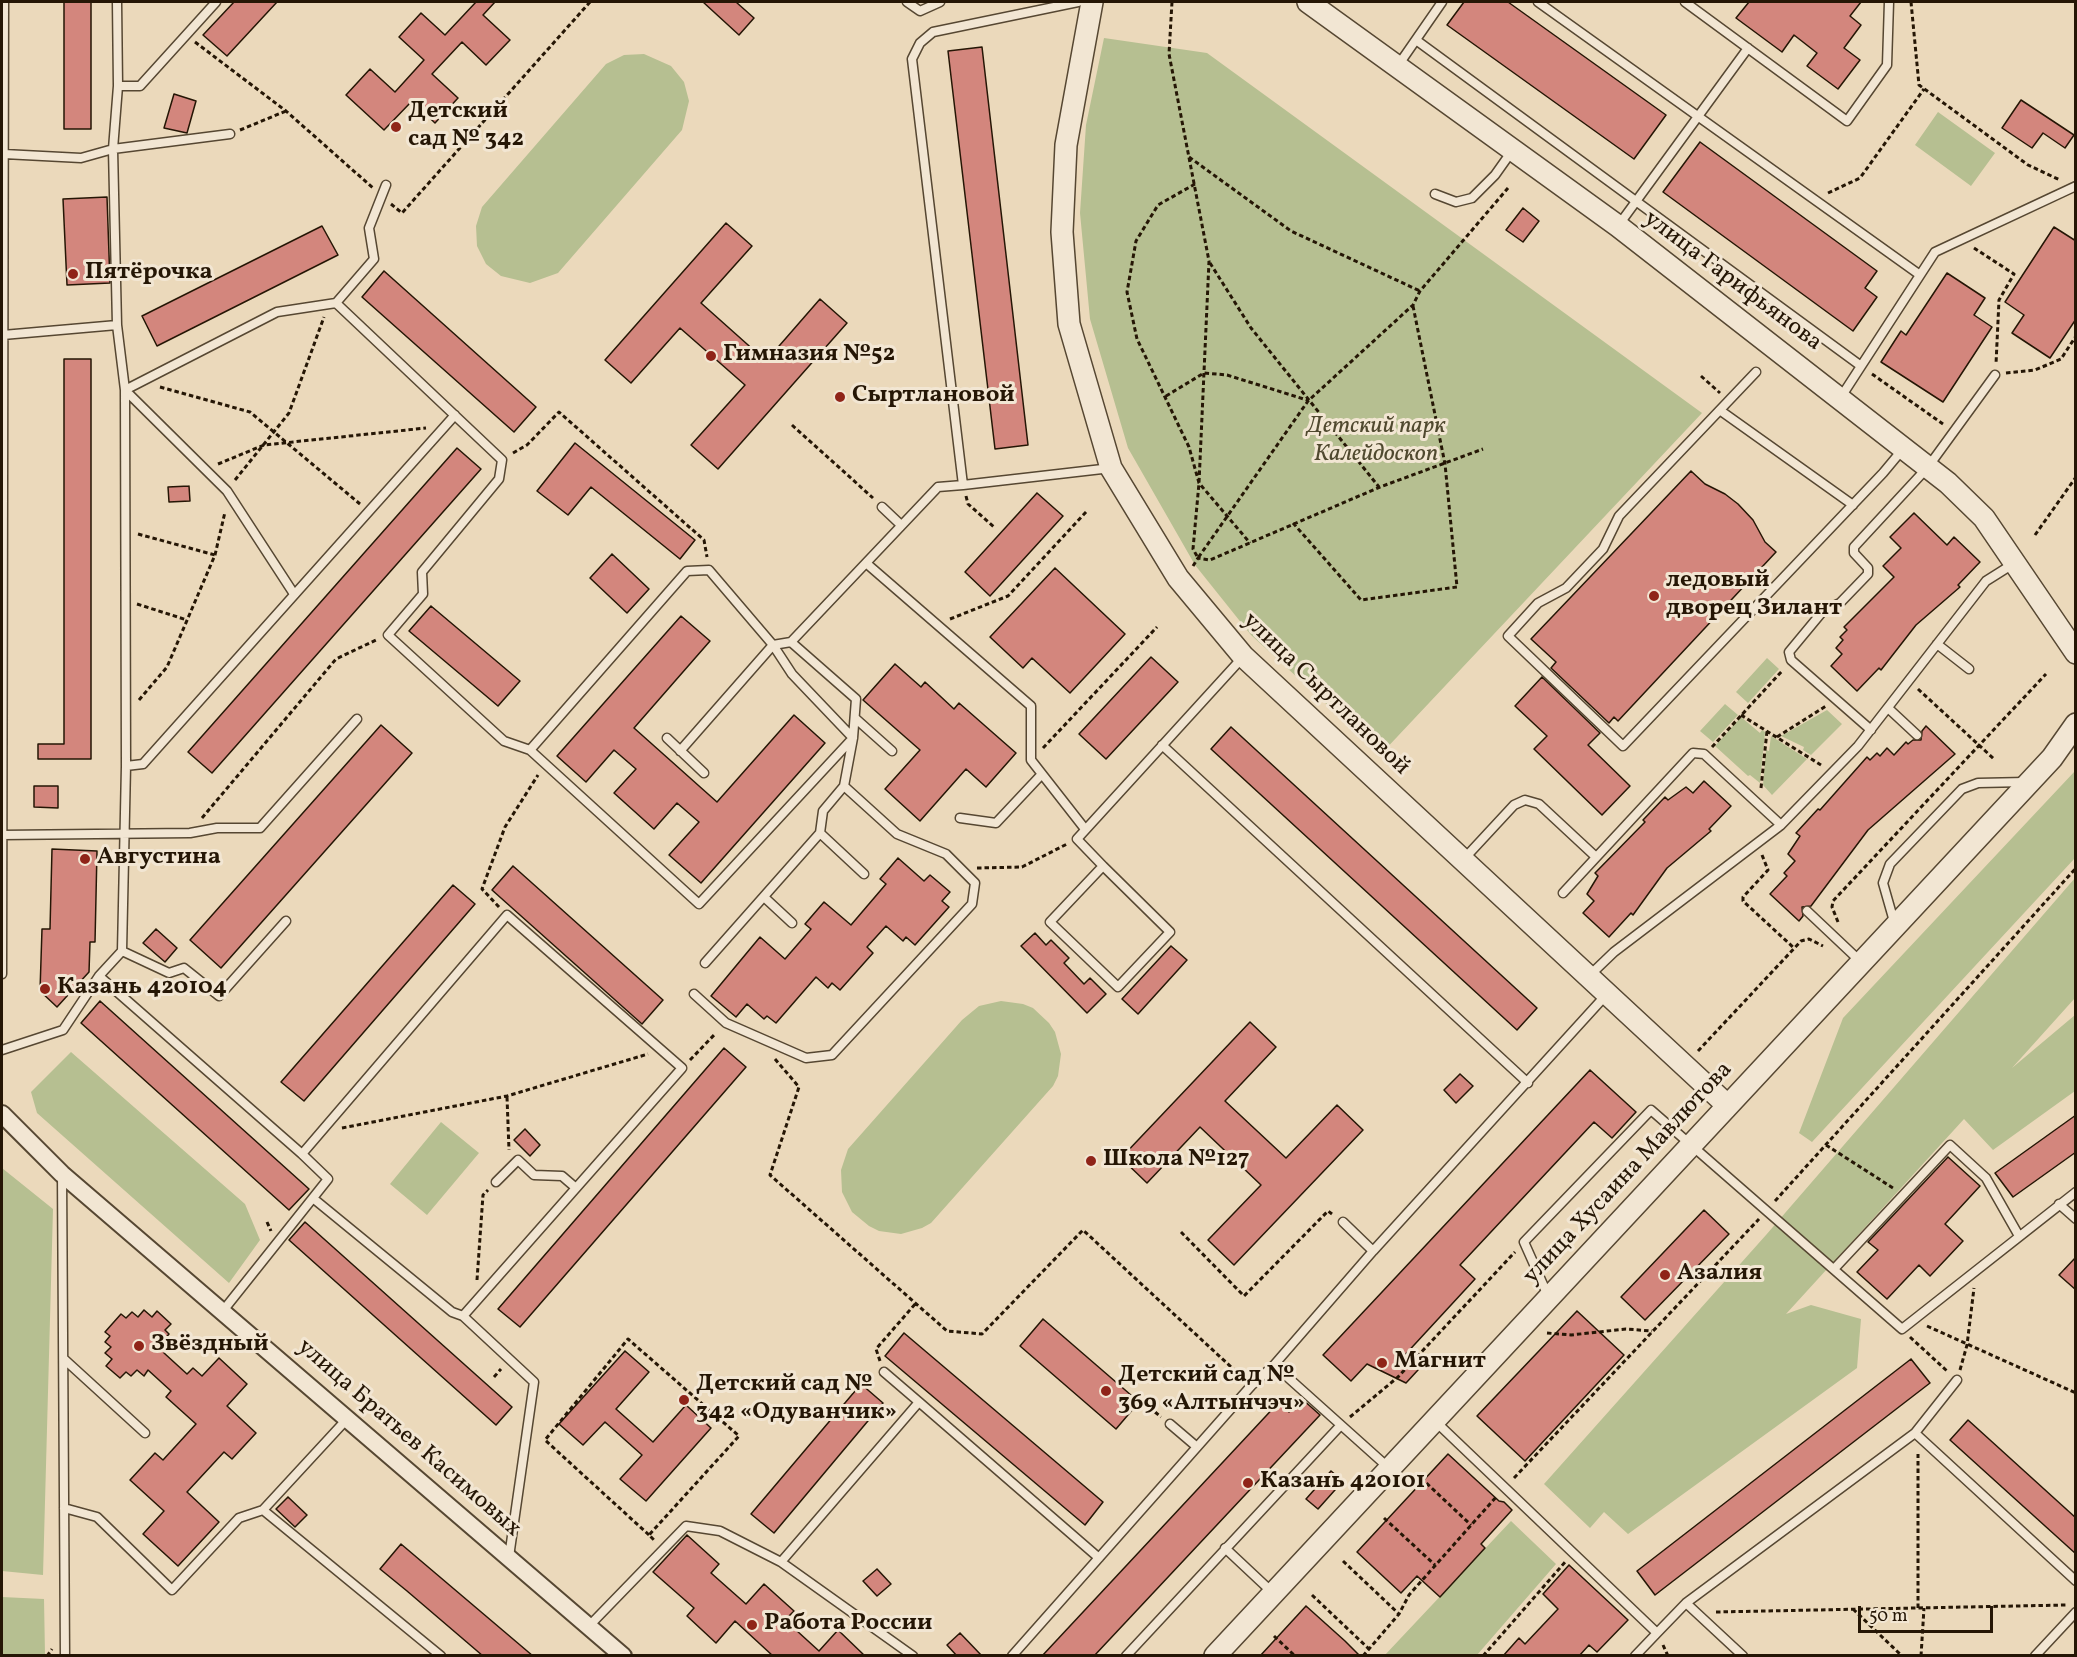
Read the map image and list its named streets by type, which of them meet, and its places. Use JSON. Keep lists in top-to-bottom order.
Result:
{
  "streets": {
    "street": [
      "улица Гарифьянова",
      "улица Сыртлановой",
      "улица Хусаина Мавлютова",
      "улица Братьев Касимовых"
    ]
  },
  "crossings": [
    ["улица Сыртлановой", "улица Хусаина Мавлютова"]
  ],
  "parks": ["Детский парк Калейдоскоп"],
  "places": [
    "Детский сад № 342",
    "Пятёрочка",
    "Гимназия №52",
    "Сыртлановой",
    "ледовый дворец Зилант",
    "Августина",
    "Казань 420104",
    "Школа №127",
    "Азалия",
    "Звёздный",
    "Магнит",
    "Детский сад № 369 «Алтынчэч»",
    "Детский сад № 342 «Одуванчик»",
    "Казань 420101",
    "Работа России"
  ],
  "scale_bar": "50 m"
}
